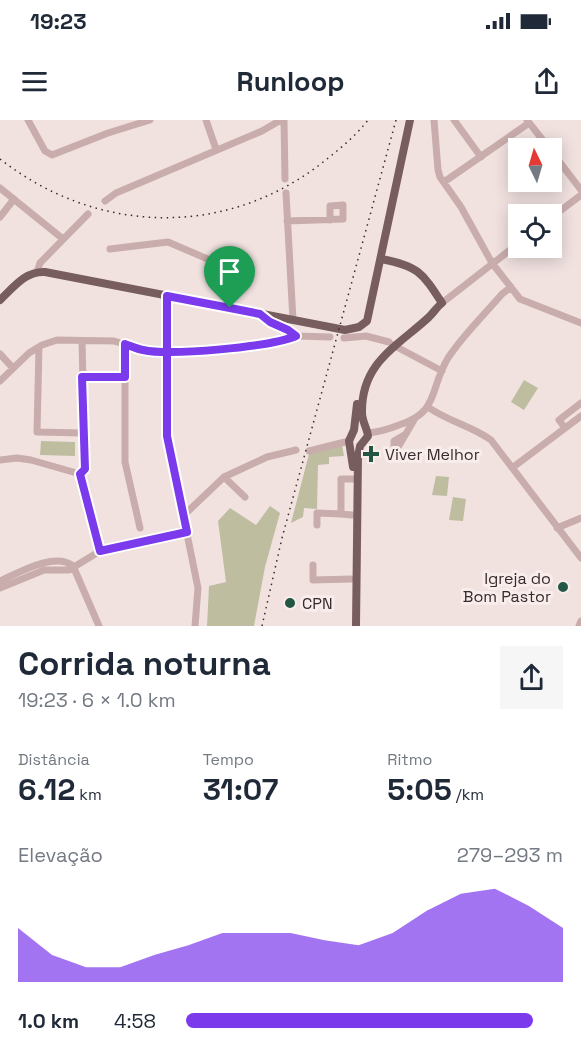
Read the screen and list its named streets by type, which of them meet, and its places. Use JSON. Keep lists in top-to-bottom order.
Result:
{
  "places": {
    "health": ["Viver Melhor"],
    "other": ["Igreja do Bom Pastor", "CPN"]
  },
  "north": "top",
  "page": {
    "status": "19:23",
    "header": "Runloop",
    "heading": ["Corrida noturna", "19:23 · 6 × 1.0 km"],
    "stats": [
      ["Distância", "6.12 km"],
      ["Tempo", "31:07"],
      ["Ritmo", "5:05 /km"]
    ],
    "chart": ["Elevação", "279–293 m"],
    "list": [
      {
        "name": "1.0 km",
        "note": "4:58"
      }
    ]
  }
}
